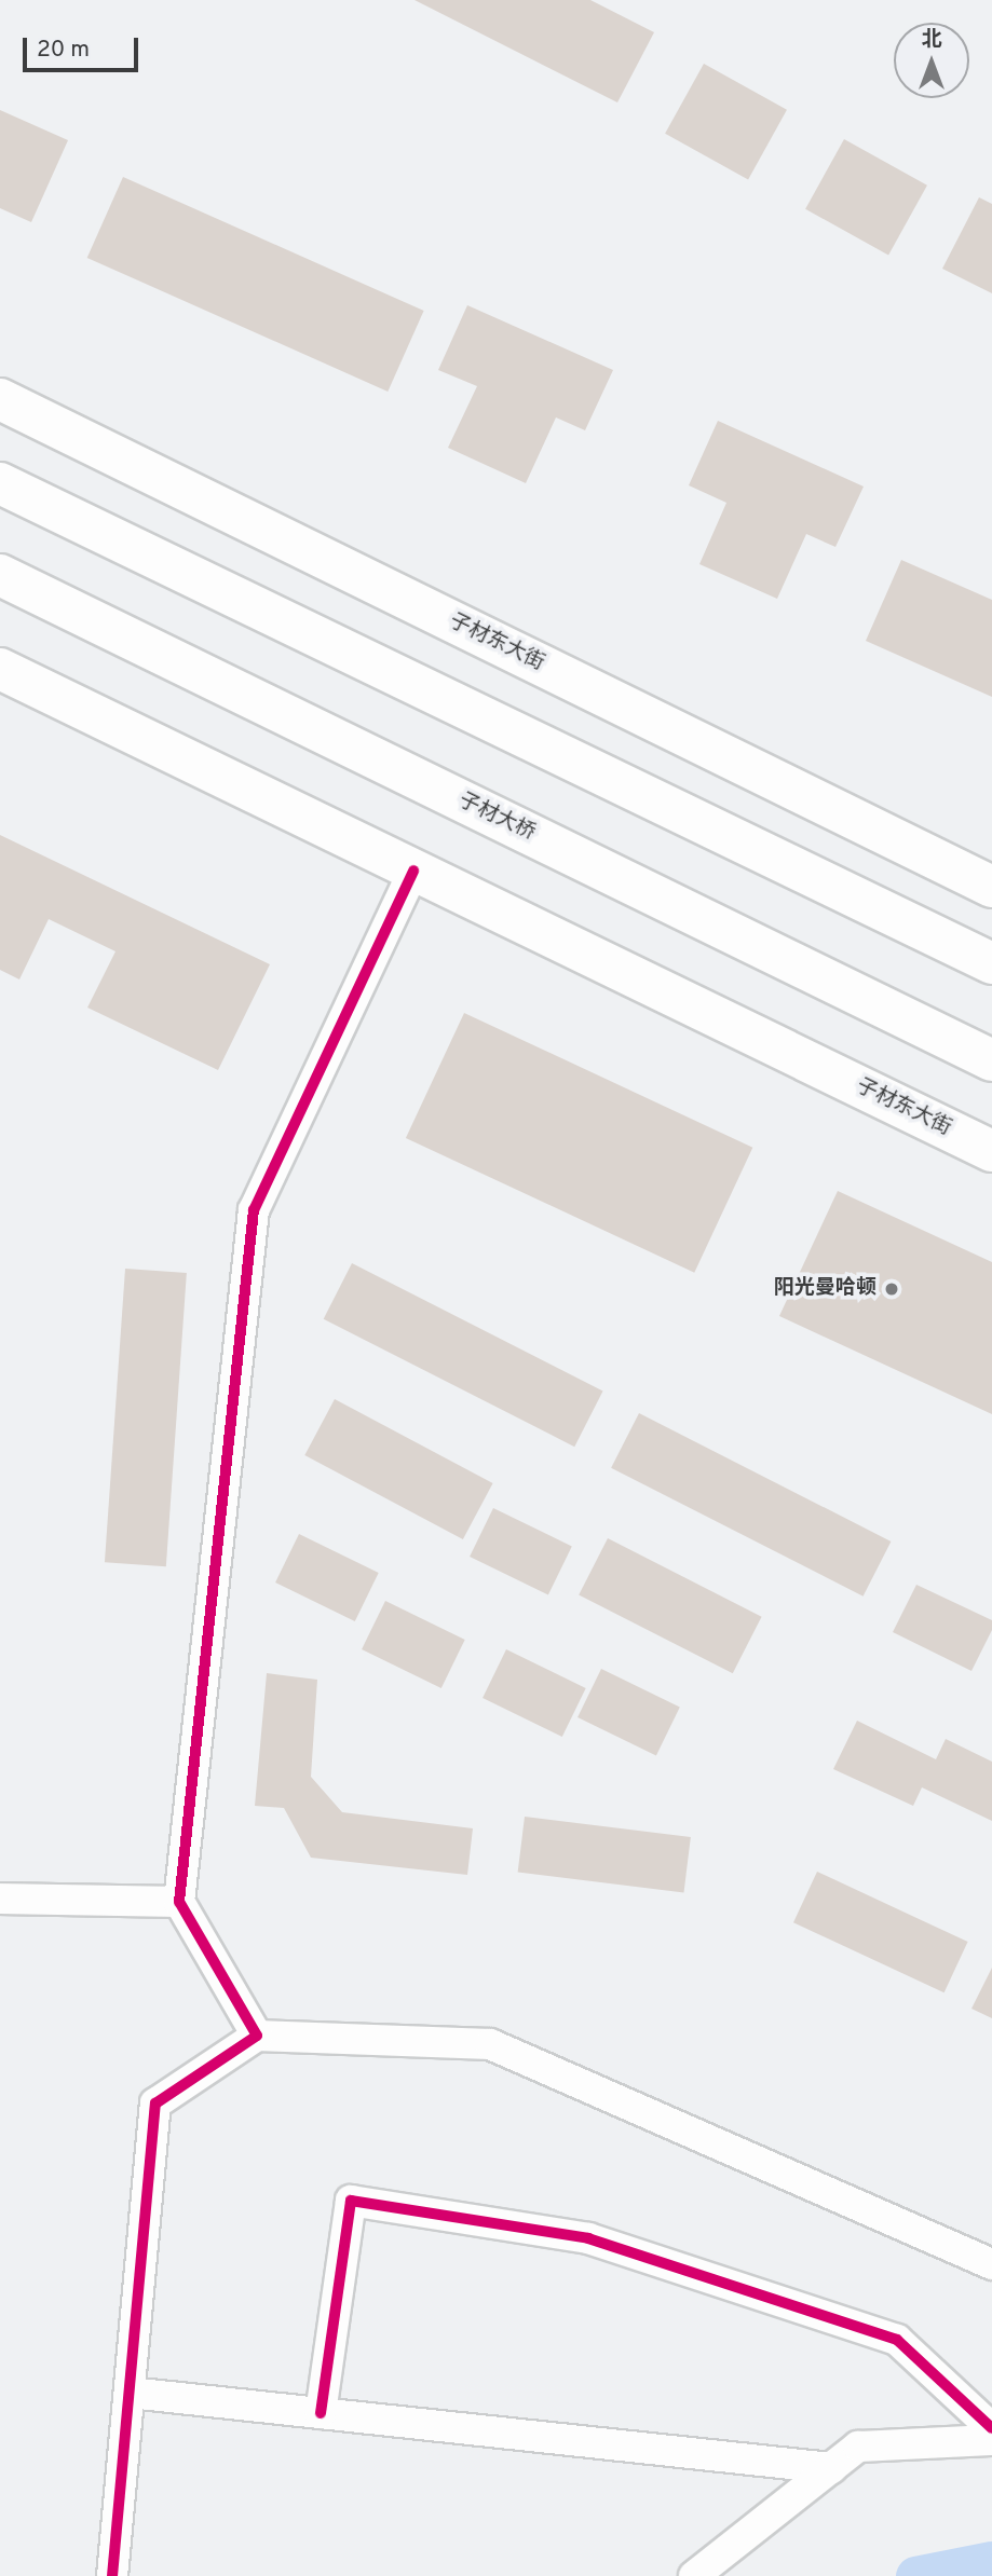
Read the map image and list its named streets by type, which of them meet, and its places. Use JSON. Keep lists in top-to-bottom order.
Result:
{
  "streets": {
    "main road": ["子材东大街", "子材大桥"]
  },
  "places": ["阳光曼哈顿"],
  "scale_bar": "20 m",
  "north": "top"
}
